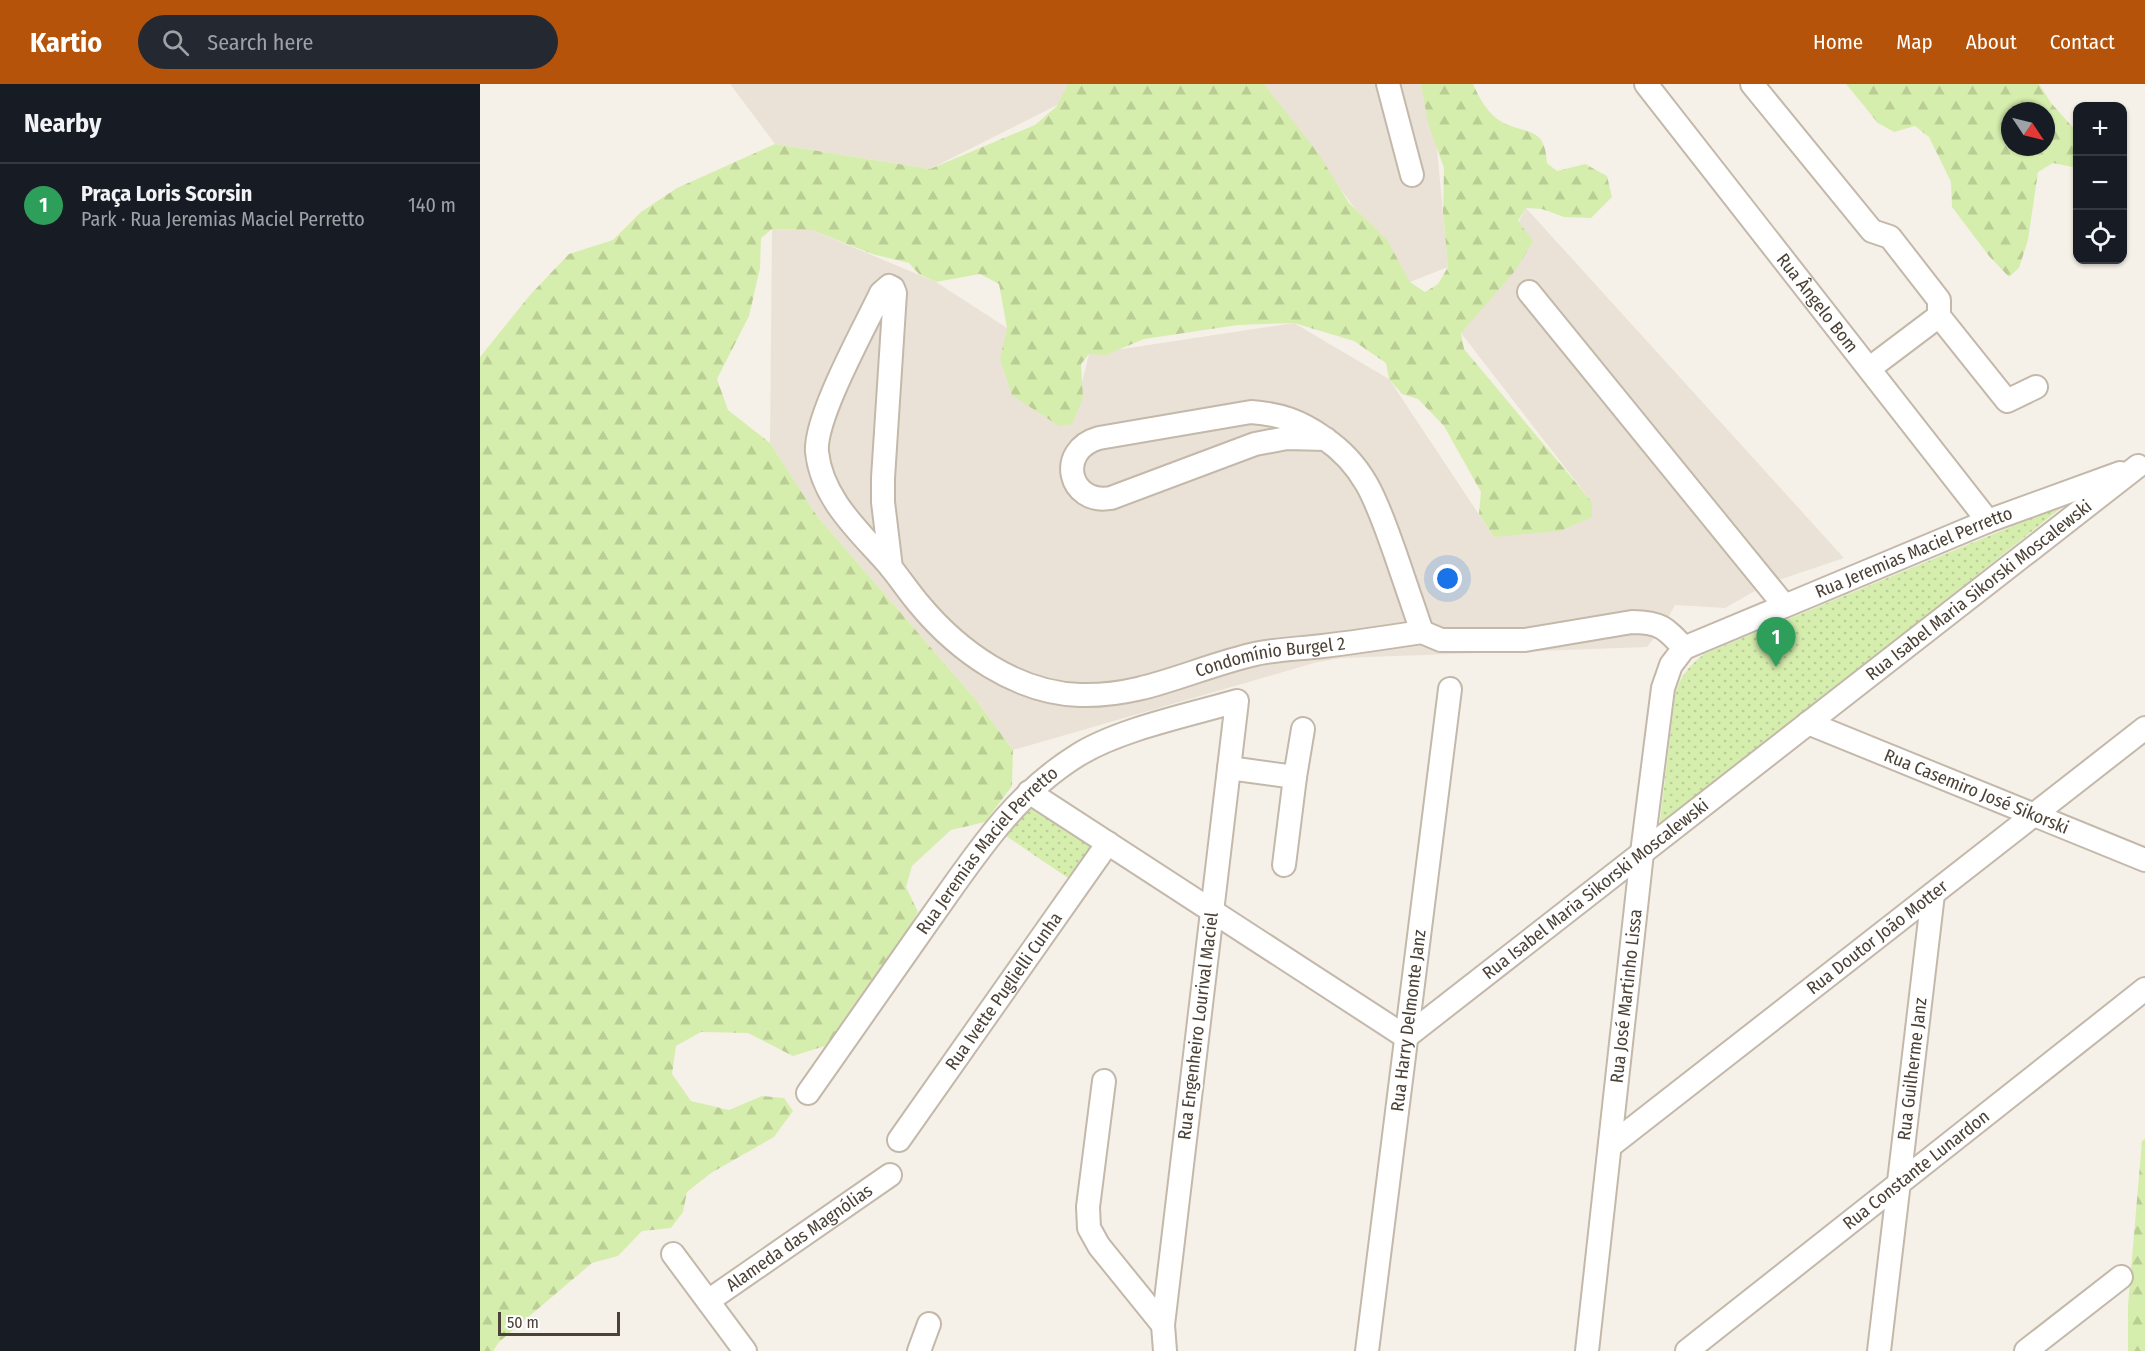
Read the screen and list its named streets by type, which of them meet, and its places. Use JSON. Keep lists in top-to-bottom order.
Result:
{
  "streets": {
    "street": [
      "Rua Ângelo Bom",
      "Rua Jeremias Maciel Perretto",
      "Rua Isabel Maria Sikorski Moscalewski",
      "Condomínio Burgel 2",
      "Rua Casemiro José Sikorski",
      "Rua Doutor João Motter",
      "Rua Ivette Puglielli Cunha",
      "Rua José Martinho Lissa",
      "Rua Harry Delmonte Janz",
      "Rua Engenheiro Lourival Maciel",
      "Rua Guilherme Janz",
      "Rua Constante Lunardon",
      "Alameda das Magnólias"
    ]
  },
  "crossings": [
    ["Rua Ângelo Bom", "Rua Jeremias Maciel Perretto"],
    ["Rua Jeremias Maciel Perretto", "Rua Isabel Maria Sikorski Moscalewski"],
    ["Rua Jeremias Maciel Perretto", "Condomínio Burgel 2"],
    ["Rua Jeremias Maciel Perretto", "Rua José Martinho Lissa"],
    ["Rua Jeremias Maciel Perretto", "Rua Engenheiro Lourival Maciel"],
    ["Rua Isabel Maria Sikorski Moscalewski", "Rua Casemiro José Sikorski"],
    ["Rua Isabel Maria Sikorski Moscalewski", "Rua José Martinho Lissa"],
    ["Rua Isabel Maria Sikorski Moscalewski", "Rua Harry Delmonte Janz"],
    ["Condomínio Burgel 2", "Rua José Martinho Lissa"],
    ["Rua Casemiro José Sikorski", "Rua Doutor João Motter"],
    ["Rua Doutor João Motter", "Rua José Martinho Lissa"],
    ["Rua Doutor João Motter", "Rua Guilherme Janz"],
    ["Rua Guilherme Janz", "Rua Constante Lunardon"]
  ],
  "scale_bar": "50 m",
  "north": "bottom right",
  "page": {
    "header": "Kartio",
    "search": "Search here",
    "nav": [
      "Home",
      "Map",
      "About",
      "Contact"
    ],
    "heading": "Nearby",
    "map_buttons": ["+", "−"],
    "list": [
      {
        "mark": "1",
        "name": "Praça Loris Scorsin",
        "note": "Park · Rua Jeremias Maciel Perretto",
        "value": "140 m"
      }
    ],
    "pins": "1",
    "scale": "50 m"
  }
}
